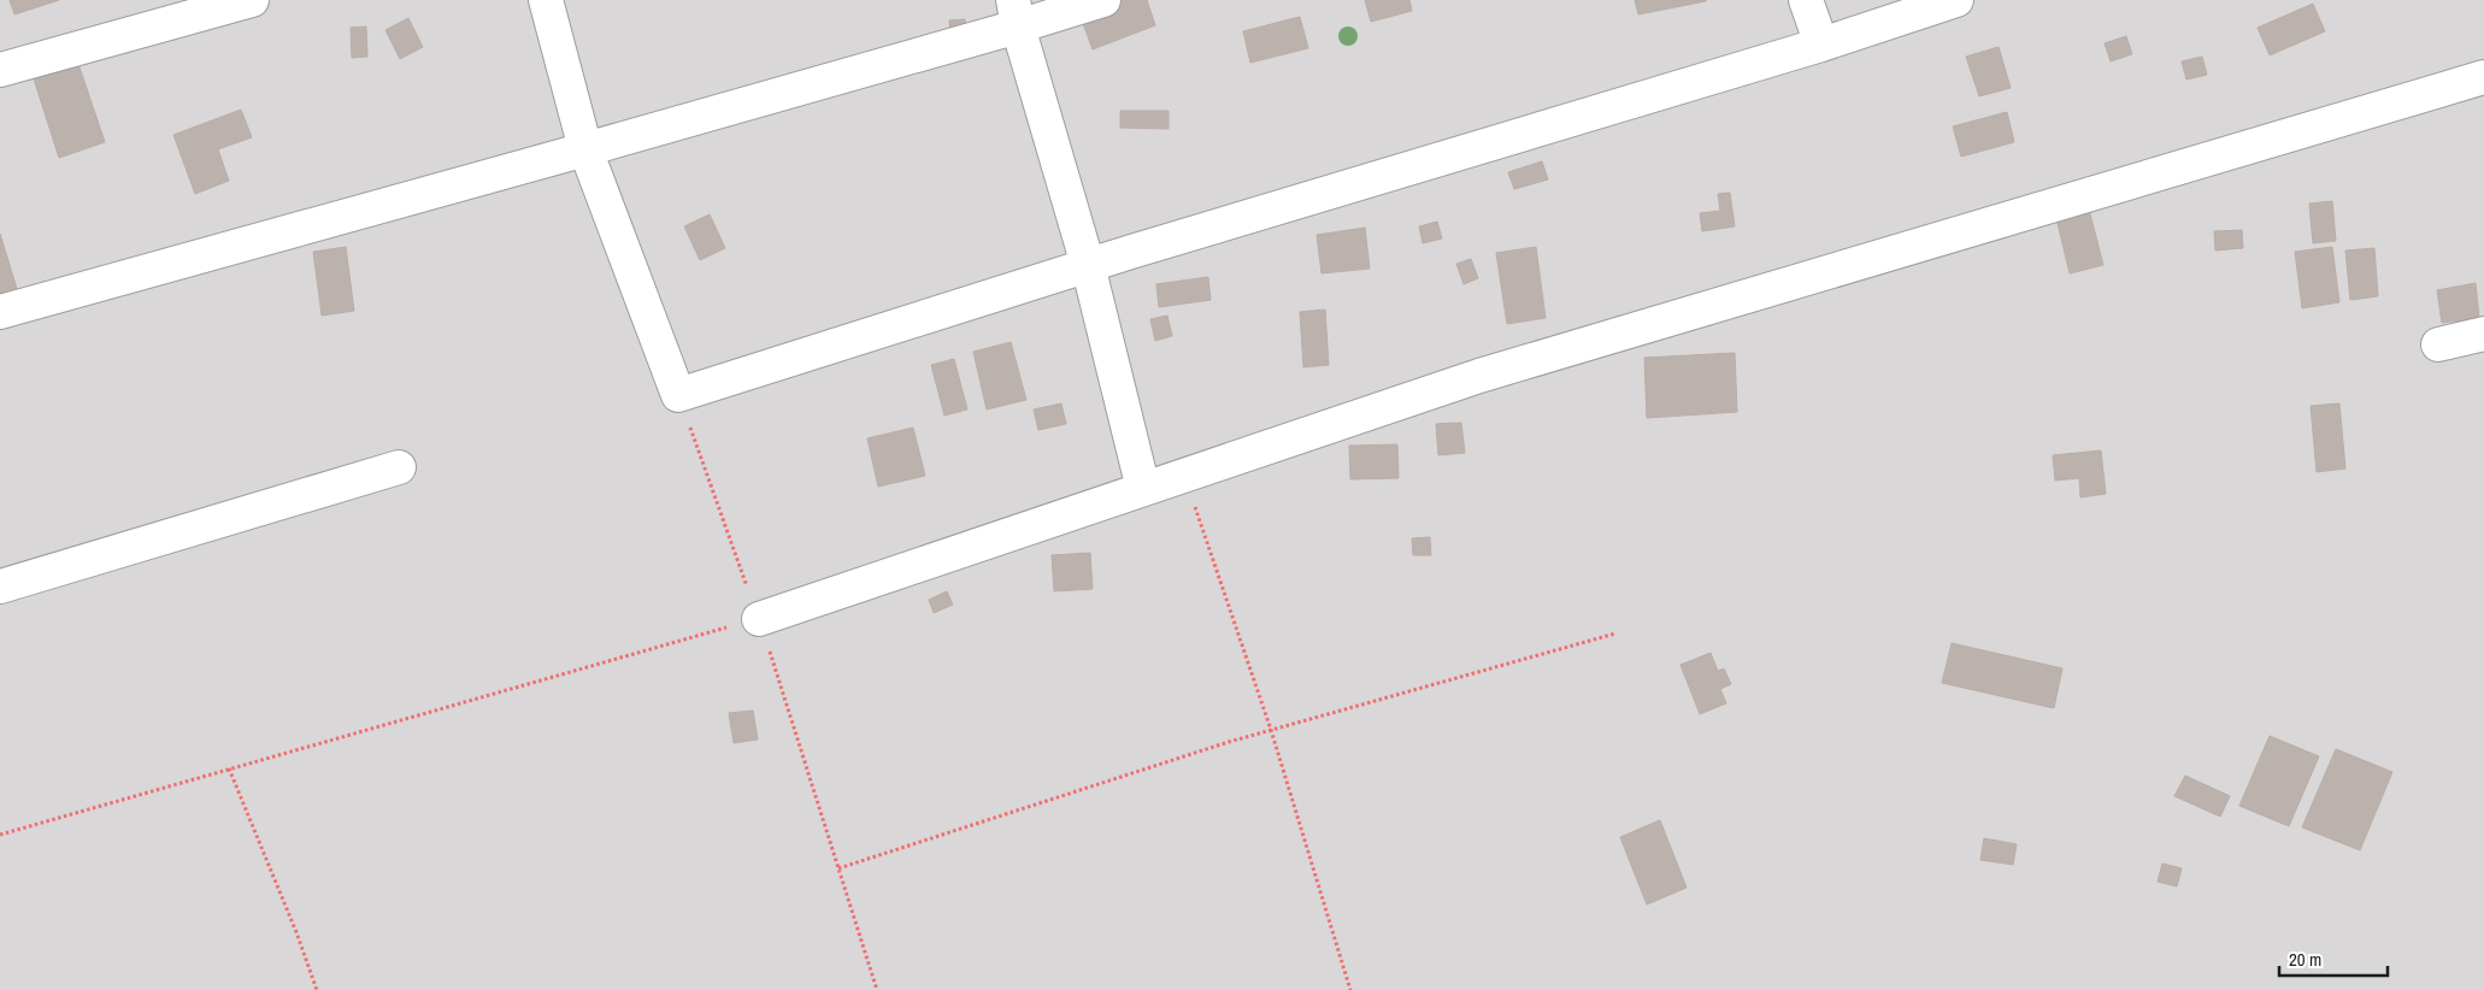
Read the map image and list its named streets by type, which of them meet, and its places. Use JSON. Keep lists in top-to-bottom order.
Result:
{
  "scale_bar": "20 m"
}
